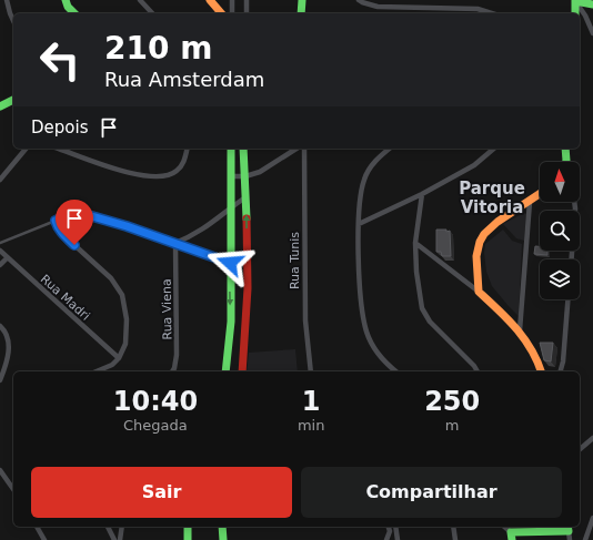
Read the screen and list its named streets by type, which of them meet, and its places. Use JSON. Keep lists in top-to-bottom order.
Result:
{
  "streets": {
    "street": ["Rua Tunis", "Rua Madri", "Rua Viena"]
  },
  "districts": ["Parque Vitoria"],
  "north": "top",
  "page": {
    "turn": ["210 m", "Rua Amsterdam"],
    "then": "Depois",
    "eta": [
      "10:40",
      "Chegada",
      "1",
      "min",
      "250",
      "m"
    ],
    "buttons": ["Sair", "Compartilhar"]
  }
}
